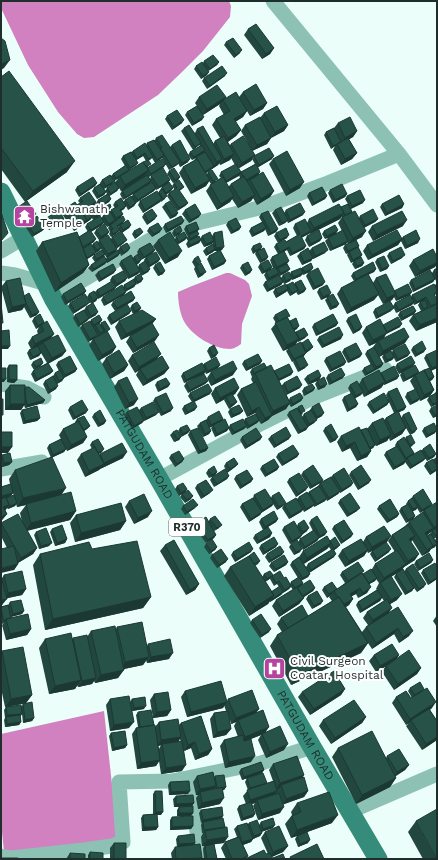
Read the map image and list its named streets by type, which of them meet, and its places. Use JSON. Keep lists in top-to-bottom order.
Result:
{
  "streets": {
    "main road": ["PATGUDAM ROAD", "R370"]
  },
  "places": {
    "temple": ["Bishwanath Temple"],
    "hospital": ["Civil Surgeon Coatar, Hospital"]
  }
}
